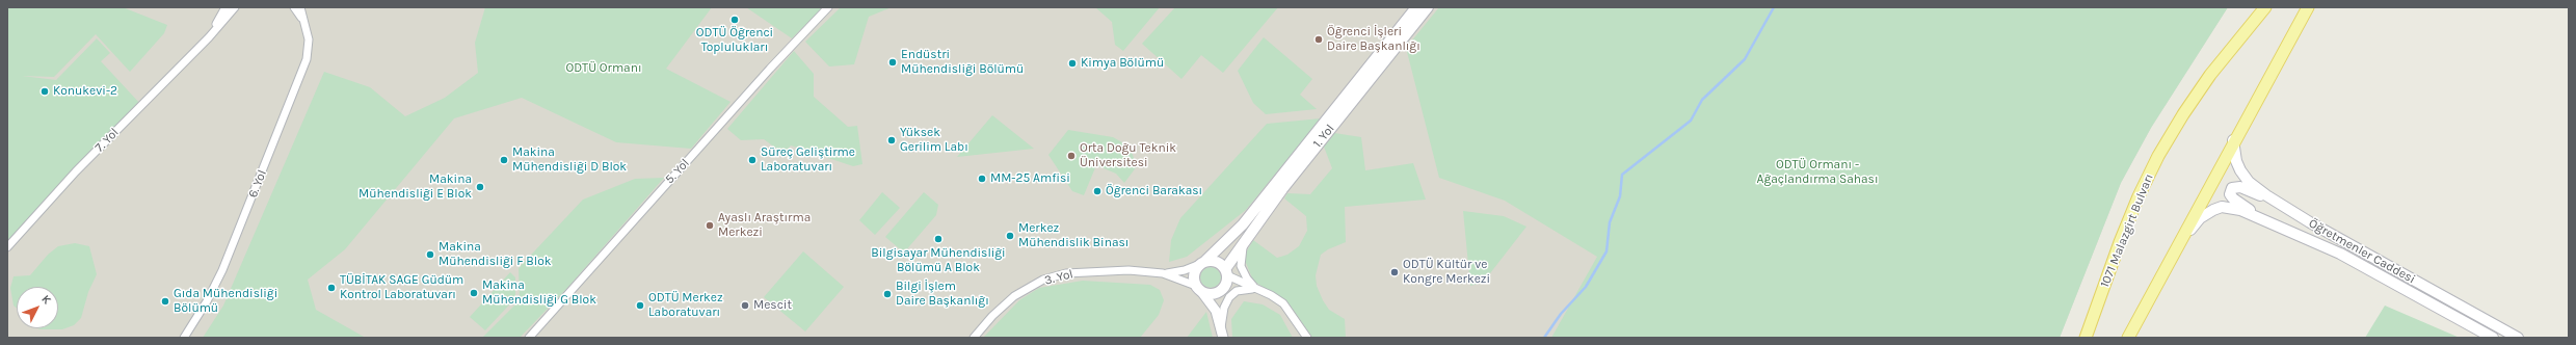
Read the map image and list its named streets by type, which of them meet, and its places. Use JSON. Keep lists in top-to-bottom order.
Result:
{
  "streets": {
    "main road": ["1. Yol", "1071 Malazgirt Bulvarı", "Öğretmenler Caddesi"],
    "street": [
      "7. Yol",
      "5. Yol",
      "6. Yol",
      "3. Yol"
    ]
  },
  "crossings": [
    ["1. Yol", "3. Yol"]
  ],
  "parks": ["ODTÜ Ormanı", "ODTÜ Ormanı - Ağaçlandırma Sahası"],
  "places": [
    "ODTÜ Öğrenci Toplulukları",
    "Öğrenci İşleri Daire Başkanlığı",
    "Endüstri Mühendisliği Bölümü",
    "Kimya Bölümü",
    "Konukevi-2",
    "Yüksek Gerilim Labı",
    "Orta Doğu Teknik Üniversitesi",
    "Makina Mühendisliği D Blok",
    "Süreç Geliştirme Laboratuvarı",
    "MM-25 Amfisi",
    "Makina Mühendisliği E Blok",
    "Öğrenci Barakası",
    "Ayaslı Araştırma Merkezi",
    "Merkez Mühendislik Binası",
    "Bilgisayar Mühendisliği Bölümü A Blok",
    "Makina Mühendisliği F Blok",
    "ODTÜ Kültür ve Kongre Merkezi",
    "TÜBİTAK SAGE Güdüm Kontrol Laboratuvarı",
    "Makina Mühendisliği G Blok",
    "Bilgi İşlem Daire Başkanlığı",
    "Gıda Mühendisliği Bölümü",
    "ODTÜ Merkez Laboratuvarı",
    "Mescit"
  ],
  "north": "top right"
}
